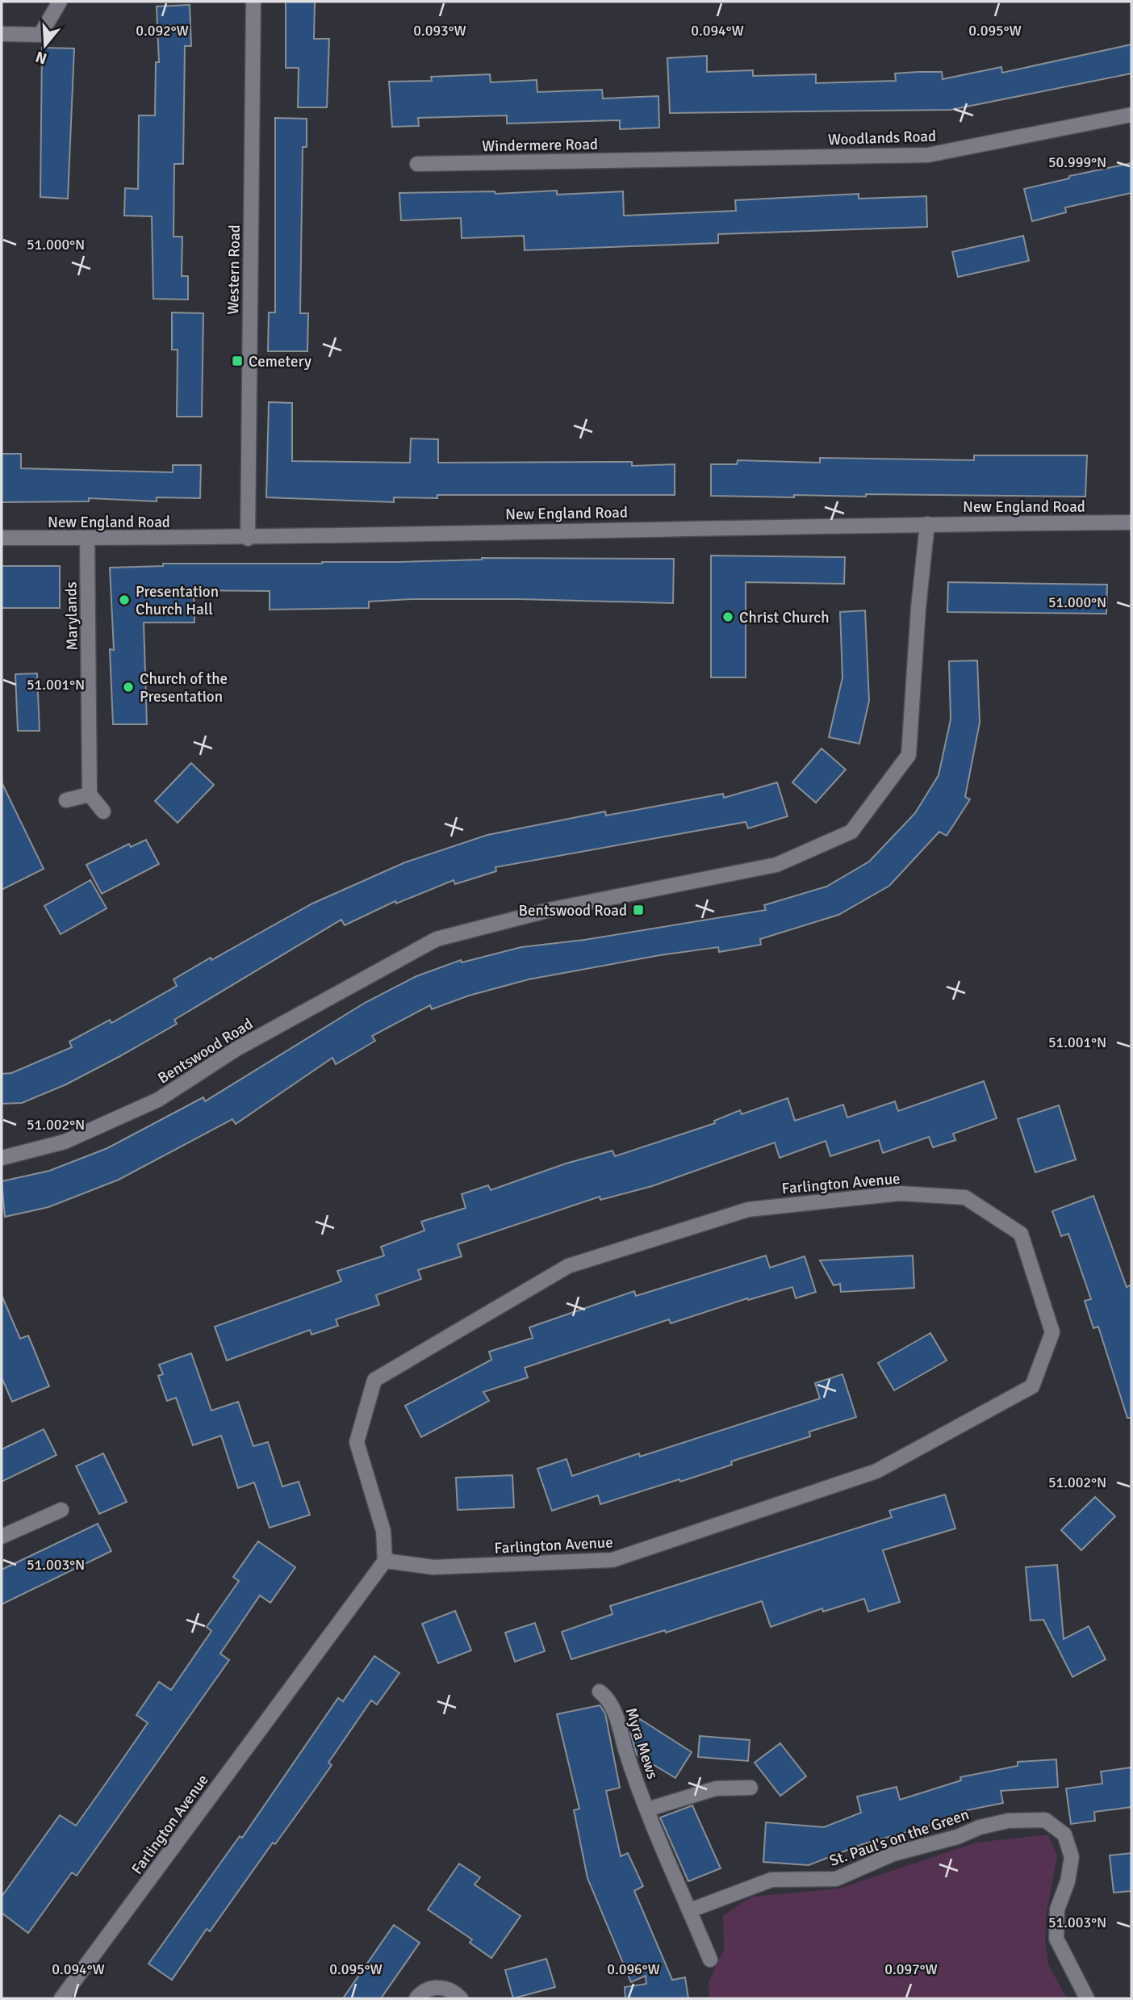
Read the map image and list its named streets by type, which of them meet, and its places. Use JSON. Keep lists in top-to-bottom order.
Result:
{
  "streets": {
    "street": [
      "Woodlands Road",
      "Windermere Road",
      "Western Road",
      "New England Road",
      "Marylands",
      "Bentswood Road",
      "Farlington Avenue",
      "Myra Mews",
      "St. Paul's on the Green"
    ]
  },
  "crossings": [
    ["Woodlands Road", "Windermere Road"],
    ["Western Road", "New England Road"],
    ["New England Road", "Marylands"],
    ["New England Road", "Bentswood Road"],
    ["Myra Mews", "St. Paul's on the Green"]
  ],
  "places": {
    "transit": ["Cemetery", "Bentswood Road"],
    "other": ["Presentation Church Hall", "Christ Church", "Church of the Presentation"]
  },
  "north": "bottom",
  "coordinates": [
    "0.092°W",
    "0.093°W",
    "0.094°W",
    "0.095°W",
    "50.999°N",
    "51.000°N",
    "51.001°N",
    "51.002°N",
    "51.003°N",
    "0.096°W",
    "0.097°W"
  ]
}
